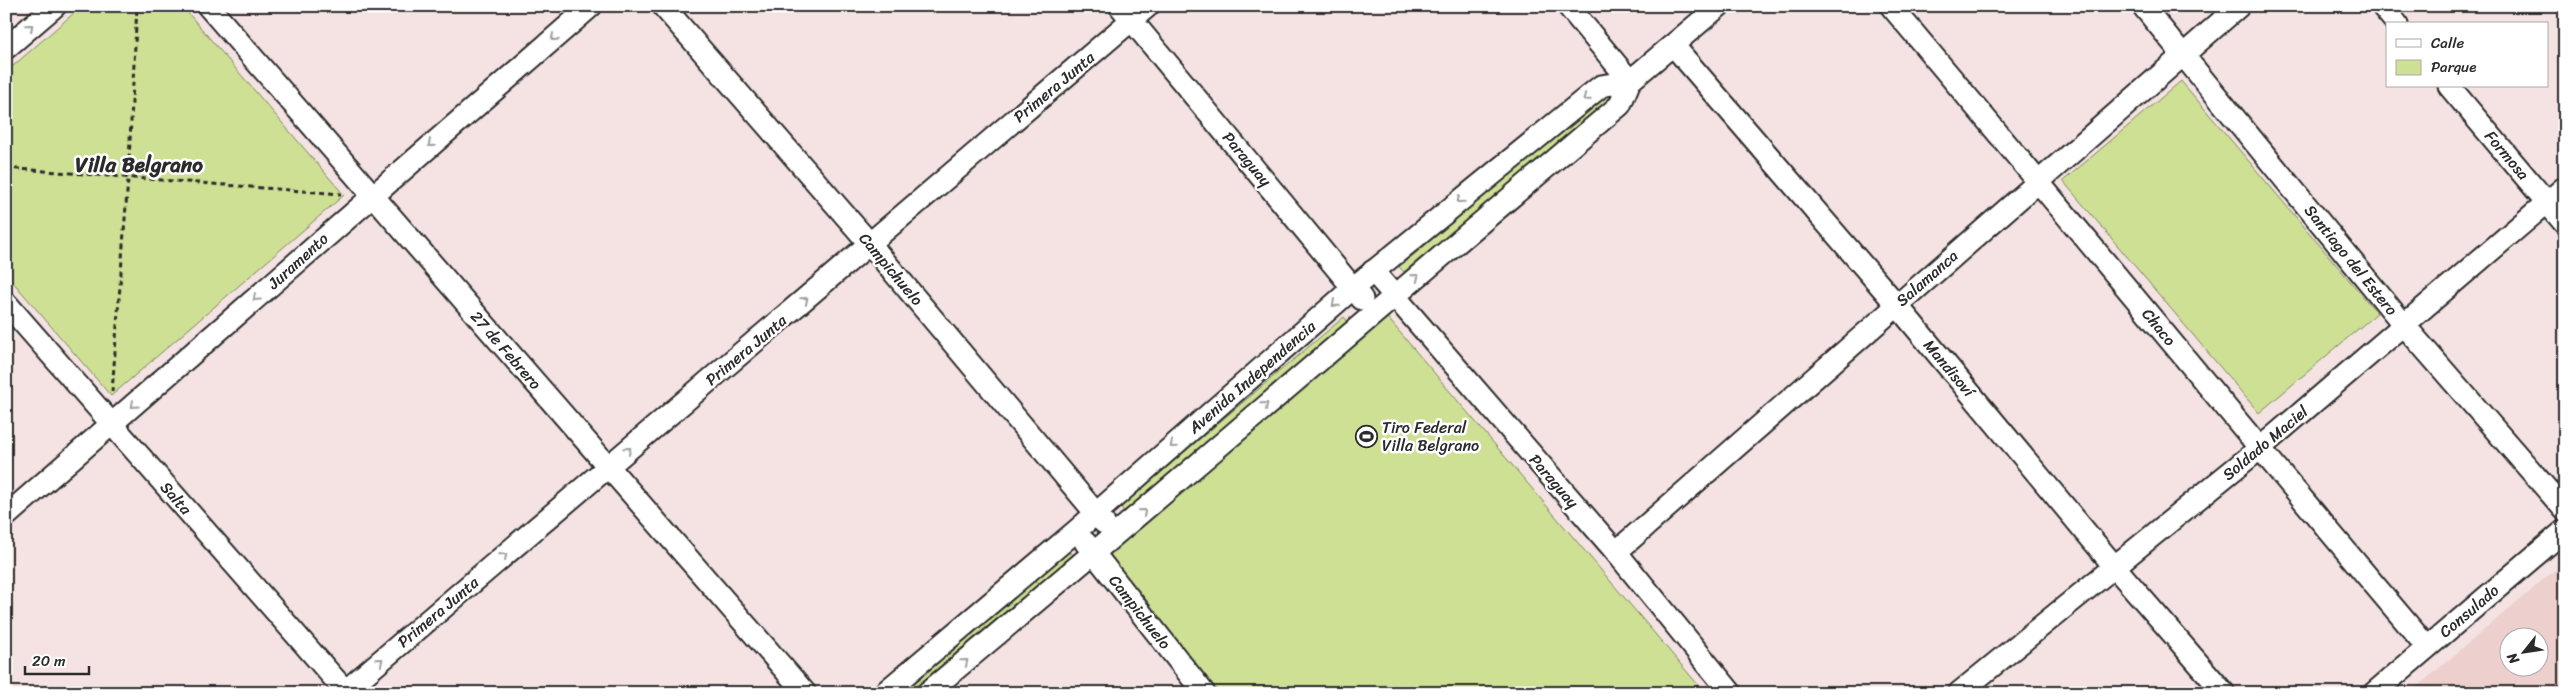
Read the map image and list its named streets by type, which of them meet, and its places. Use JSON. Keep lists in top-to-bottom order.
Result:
{
  "streets": {
    "street": [
      "Primera Junta",
      "Formosa",
      "Paraguay",
      "Santiago del Estero",
      "Juramento",
      "Campichuelo",
      "Salamanca",
      "Chaco",
      "27 de Febrero",
      "Mandisoví",
      "Avenida Independencia",
      "Soldado Maciel",
      "Salta",
      "Consulado"
    ]
  },
  "crossings": [
    ["Primera Junta", "Paraguay"],
    ["Primera Junta", "Campichuelo"],
    ["Primera Junta", "27 de Febrero"],
    ["Primera Junta", "Salta"],
    ["Formosa", "Soldado Maciel"],
    ["Paraguay", "Salamanca"],
    ["Paraguay", "Avenida Independencia"],
    ["Santiago del Estero", "Salamanca"],
    ["Santiago del Estero", "Soldado Maciel"],
    ["Juramento", "27 de Febrero"],
    ["Juramento", "Salta"],
    ["Campichuelo", "Avenida Independencia"],
    ["Salamanca", "Chaco"],
    ["Salamanca", "Mandisoví"],
    ["Chaco", "Soldado Maciel"],
    ["Chaco", "Consulado"],
    ["Mandisoví", "Avenida Independencia"],
    ["Mandisoví", "Soldado Maciel"]
  ],
  "one_way": ["Primera Junta", "Juramento"],
  "districts": ["Villa Belgrano"],
  "places": {
    "sports": ["Tiro Federal Villa Belgrano"]
  },
  "legend": ["Calle", "Parque"],
  "scale_bar": "20 m",
  "north": "bottom left"
}
